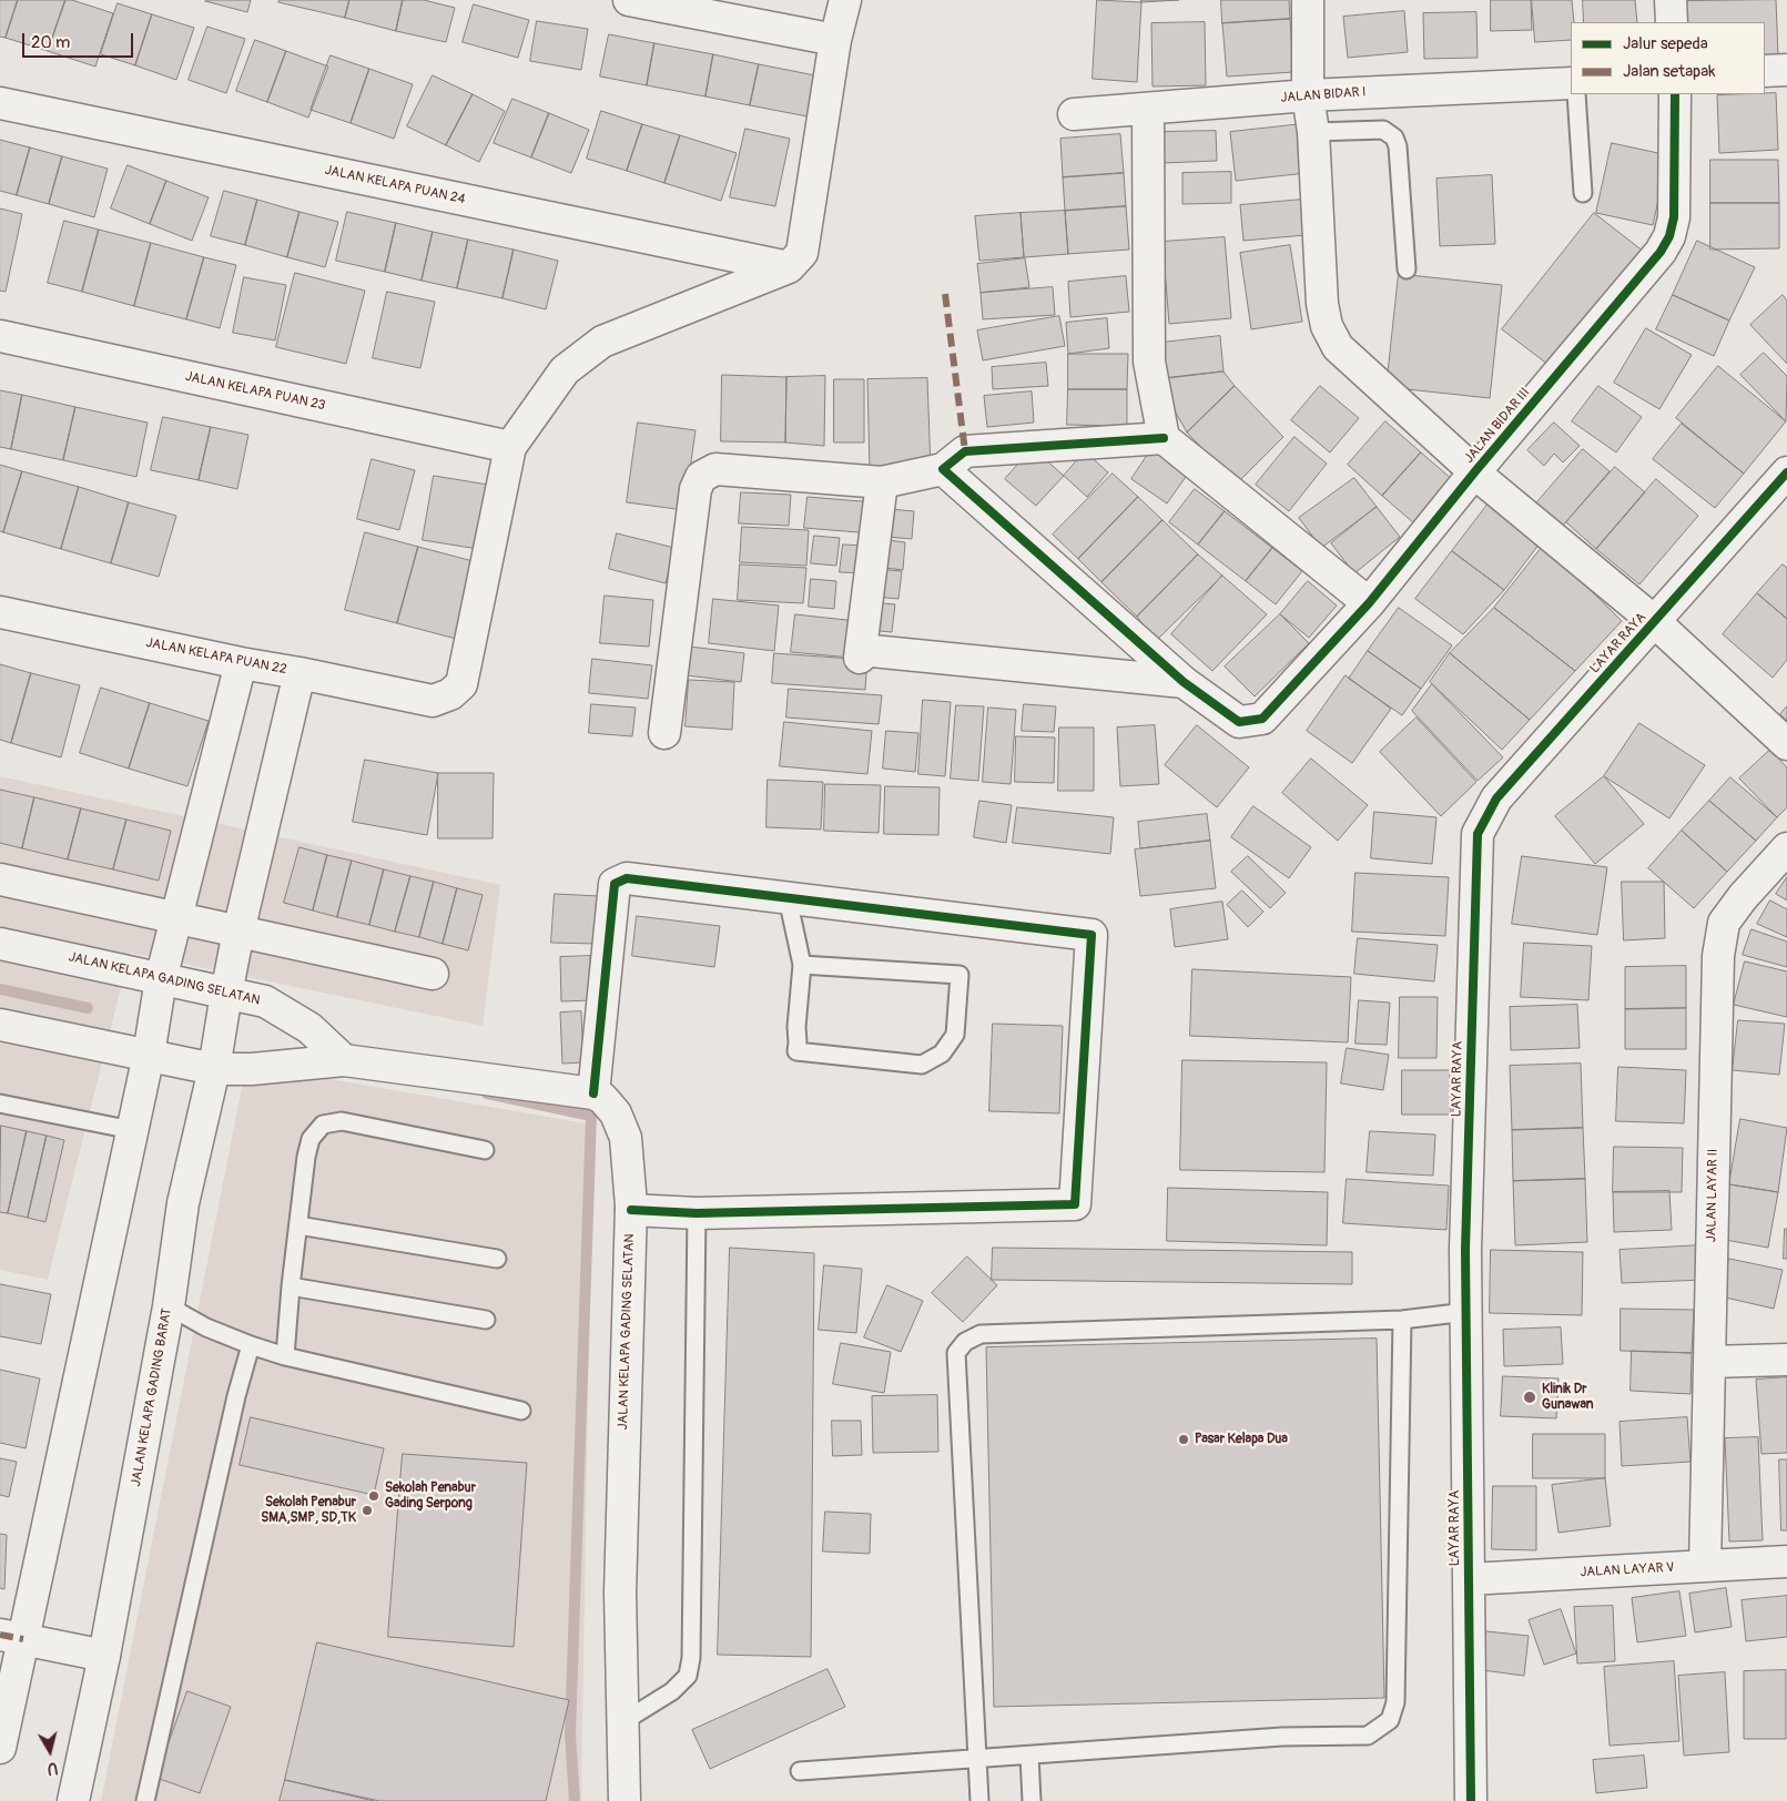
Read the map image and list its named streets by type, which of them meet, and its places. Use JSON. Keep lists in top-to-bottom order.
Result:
{
  "streets": {
    "street": [
      "JALAN BIDAR I",
      "JALAN KELAPA PUAN 24",
      "JALAN KELAPA PUAN 23",
      "JALAN BIDAR III",
      "LAYAR RAYA",
      "JALAN KELAPA PUAN 22",
      "JALAN KELAPA GADING SELATAN",
      "JALAN LAYAR II",
      "JALAN KELAPA GADING BARAT",
      "JALAN LAYAR V"
    ]
  },
  "crossings": [
    ["JALAN KELAPA PUAN 23", "JALAN KELAPA PUAN 22"],
    ["LAYAR RAYA", "JALAN LAYAR V"],
    ["JALAN KELAPA PUAN 22", "JALAN KELAPA GADING BARAT"],
    ["JALAN KELAPA GADING SELATAN", "JALAN KELAPA GADING BARAT"],
    ["JALAN LAYAR II", "JALAN LAYAR V"]
  ],
  "places": [
    "Klinik Dr Gunawan",
    "Pasar Kelapa Dua",
    "Sekolah Penabur Gading Serpong",
    "Sekolah Penabur SMA,SMP, SD,TK"
  ],
  "legend": ["Jalur sepeda", "Jalan setapak"],
  "scale_bar": "20 m",
  "north": "bottom"
}
